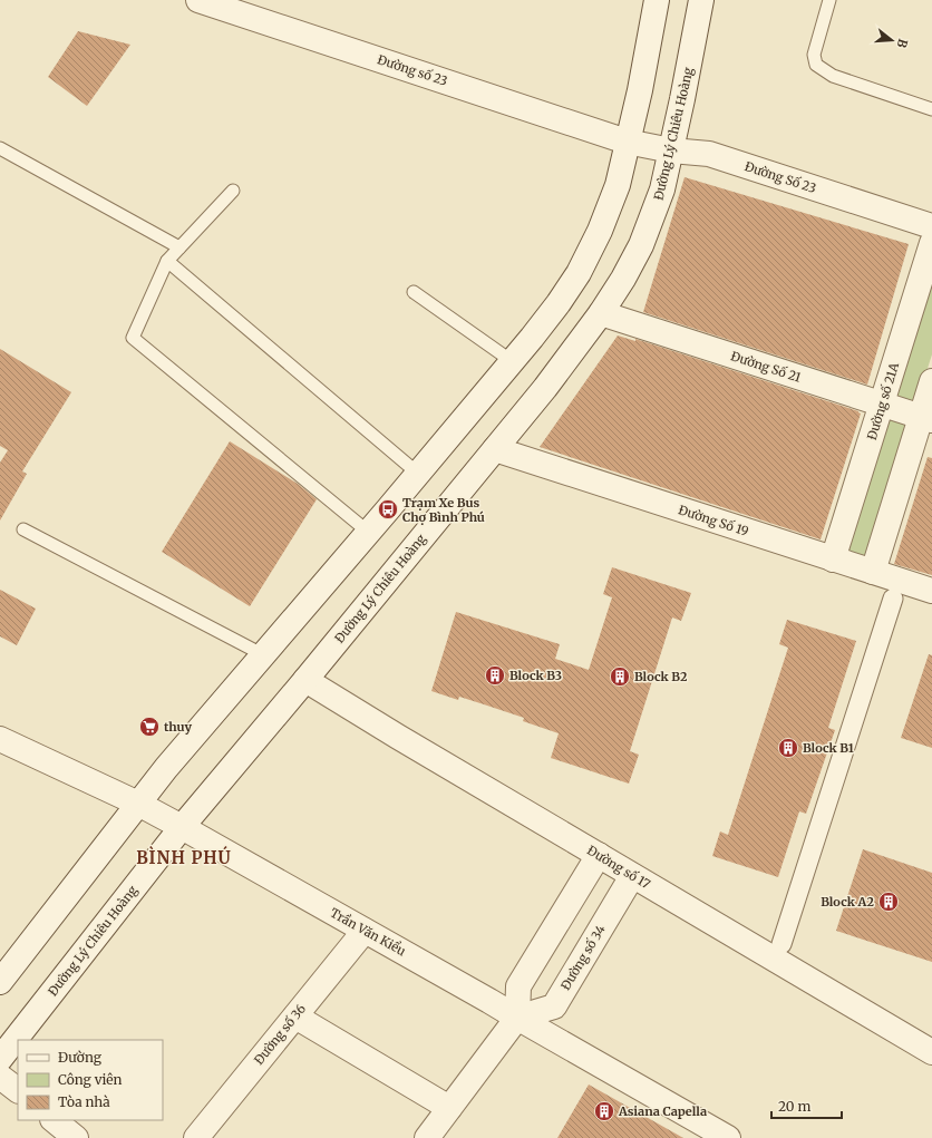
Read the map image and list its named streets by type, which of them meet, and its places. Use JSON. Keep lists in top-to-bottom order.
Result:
{
  "streets": {
    "street": [
      "Đường số 23",
      "Đường Lý Chiêu Hoàng",
      "Đường Số 23",
      "Đường Số 21",
      "Đường số 21A",
      "Đường Số 19",
      "Đường số 17",
      "Trần Văn Kiểu",
      "Đường số 34",
      "Đường số 36"
    ]
  },
  "crossings": [
    ["Đường số 23", "Đường Số 23"],
    ["Đường Lý Chiêu Hoàng", "Đường Số 23"],
    ["Đường Lý Chiêu Hoàng", "Đường Số 21"],
    ["Đường Lý Chiêu Hoàng", "Đường Số 19"],
    ["Đường Lý Chiêu Hoàng", "Đường số 17"],
    ["Đường Lý Chiêu Hoàng", "Trần Văn Kiểu"],
    ["Đường Số 21", "Đường số 21A"],
    ["Đường số 21A", "Đường Số 19"],
    ["Đường số 17", "Đường số 34"],
    ["Trần Văn Kiểu", "Đường số 34"],
    ["Trần Văn Kiểu", "Đường số 36"]
  ],
  "districts": ["BÌNH PHÚ"],
  "places": {
    "bus stop": ["Trạm Xe Bus Chợ Bình Phú"],
    "building": [
      "Block B3",
      "Block B2",
      "Block B1",
      "Block A2",
      "Asiana Capella"
    ],
    "supermarket": ["thuy"]
  },
  "legend": ["Đường", "Công viên", "Tòa nhà"],
  "scale_bar": "20 m",
  "north": "right"
}
